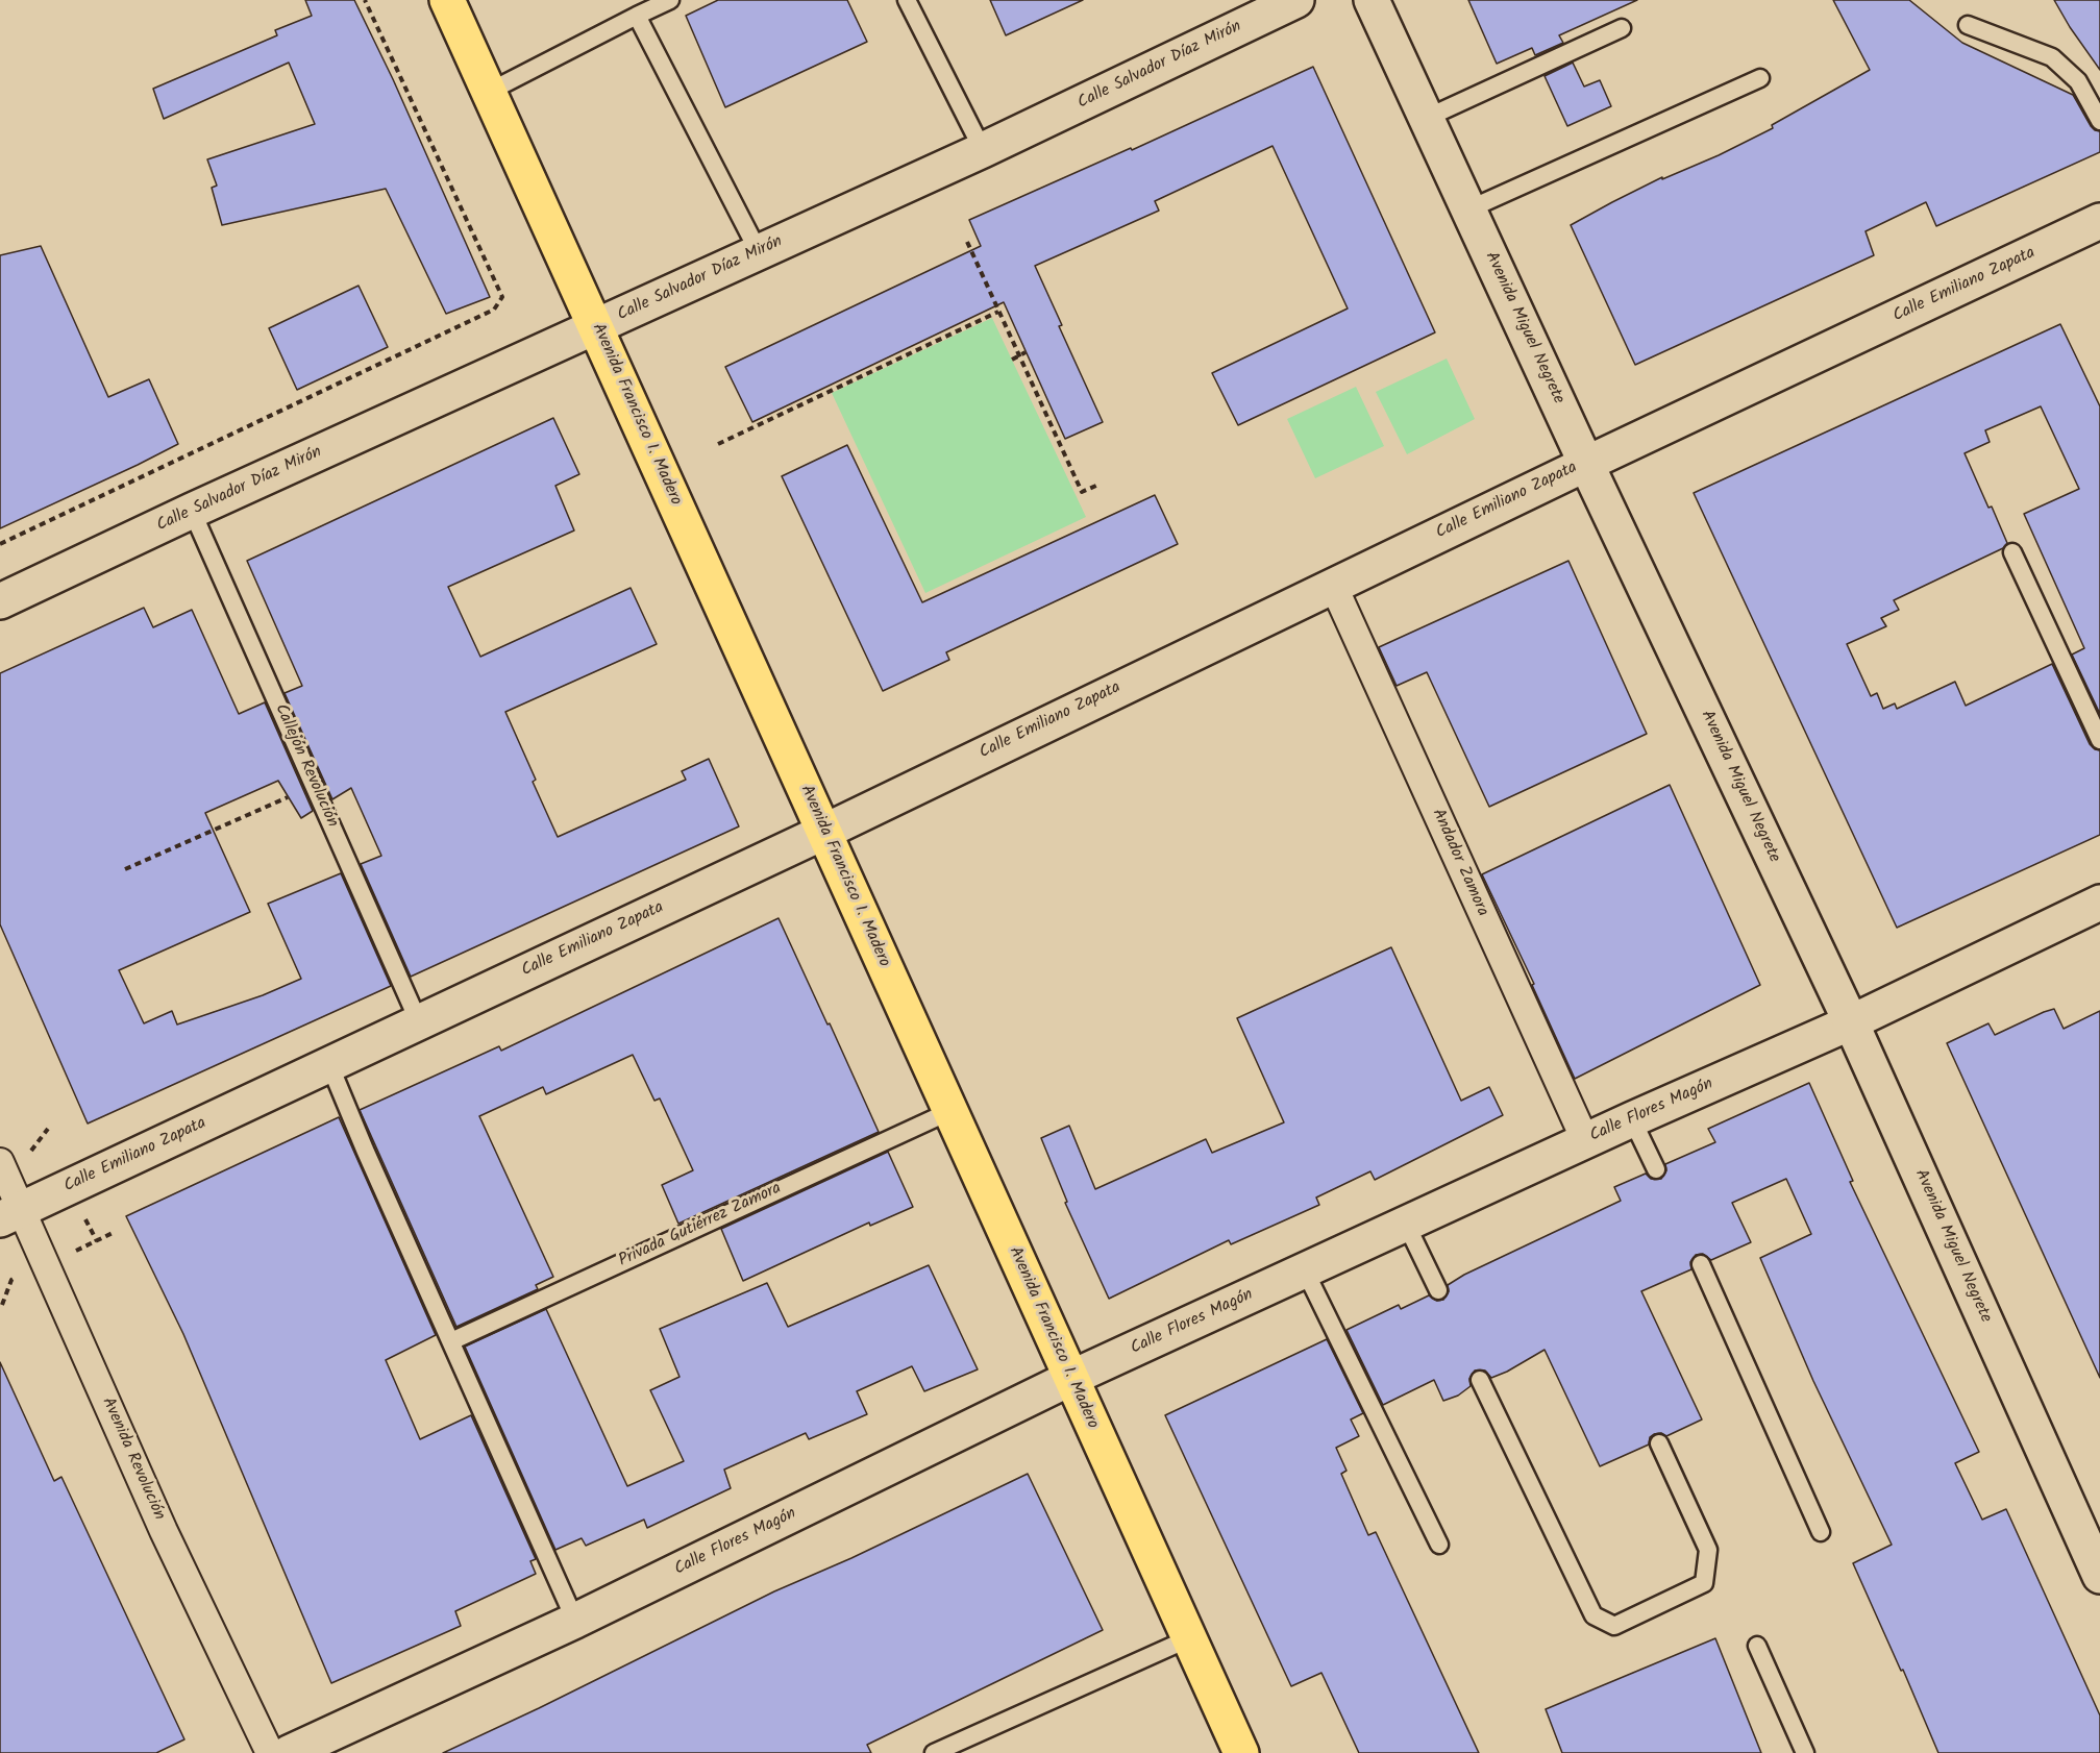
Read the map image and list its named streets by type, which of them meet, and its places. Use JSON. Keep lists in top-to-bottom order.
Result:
{
  "streets": {
    "main road": ["Avenida Francisco I. Madero"],
    "street": [
      "Calle Salvador Díaz Mirón",
      "Calle Emiliano Zapata",
      "Avenida Miguel Negrete",
      "Andador Zamora",
      "Calle Flores Magón",
      "Avenida Revolución"
    ],
    "lane": ["Callejón Revolución", "Privada Gutiérrez Zamora"]
  },
  "crossings": [
    ["Calle Salvador Díaz Mirón", "Avenida Francisco I. Madero"],
    ["Calle Salvador Díaz Mirón", "Callejón Revolución"],
    ["Calle Emiliano Zapata", "Avenida Miguel Negrete"],
    ["Calle Emiliano Zapata", "Avenida Francisco I. Madero"],
    ["Calle Emiliano Zapata", "Callejón Revolución"],
    ["Calle Emiliano Zapata", "Andador Zamora"],
    ["Calle Emiliano Zapata", "Avenida Revolución"],
    ["Avenida Miguel Negrete", "Calle Flores Magón"],
    ["Avenida Francisco I. Madero", "Calle Flores Magón"],
    ["Avenida Francisco I. Madero", "Privada Gutiérrez Zamora"],
    ["Andador Zamora", "Calle Flores Magón"]
  ]
}
